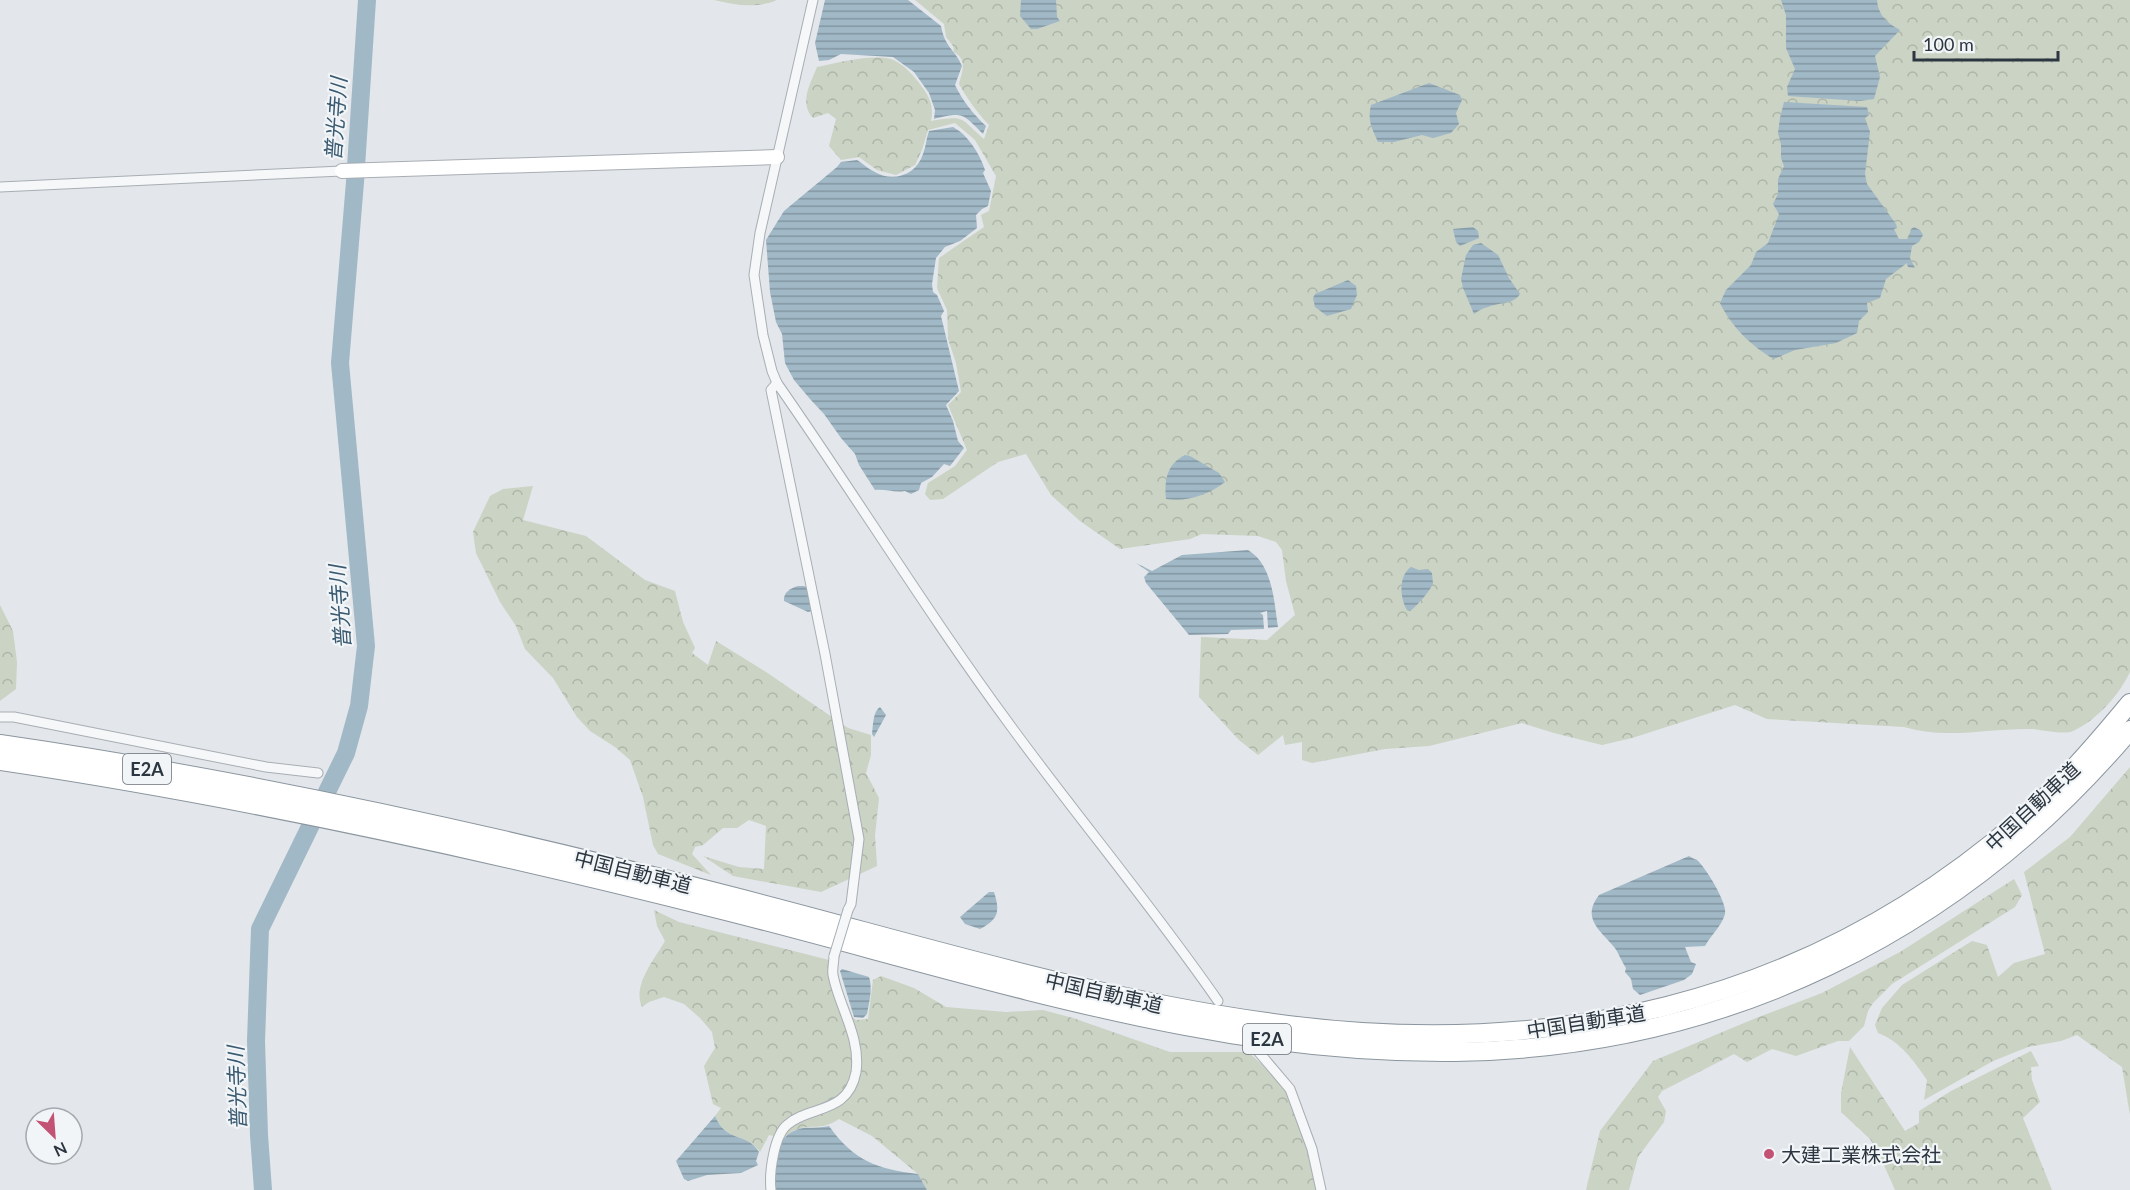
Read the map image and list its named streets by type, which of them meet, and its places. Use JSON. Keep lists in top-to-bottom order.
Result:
{
  "streets": {
    "highway": ["E2A", "中国自動車道"]
  },
  "water": ["普光寺川"],
  "places": ["大建工業株式会社"],
  "scale_bar": "100 m",
  "north": "bottom right"
}
